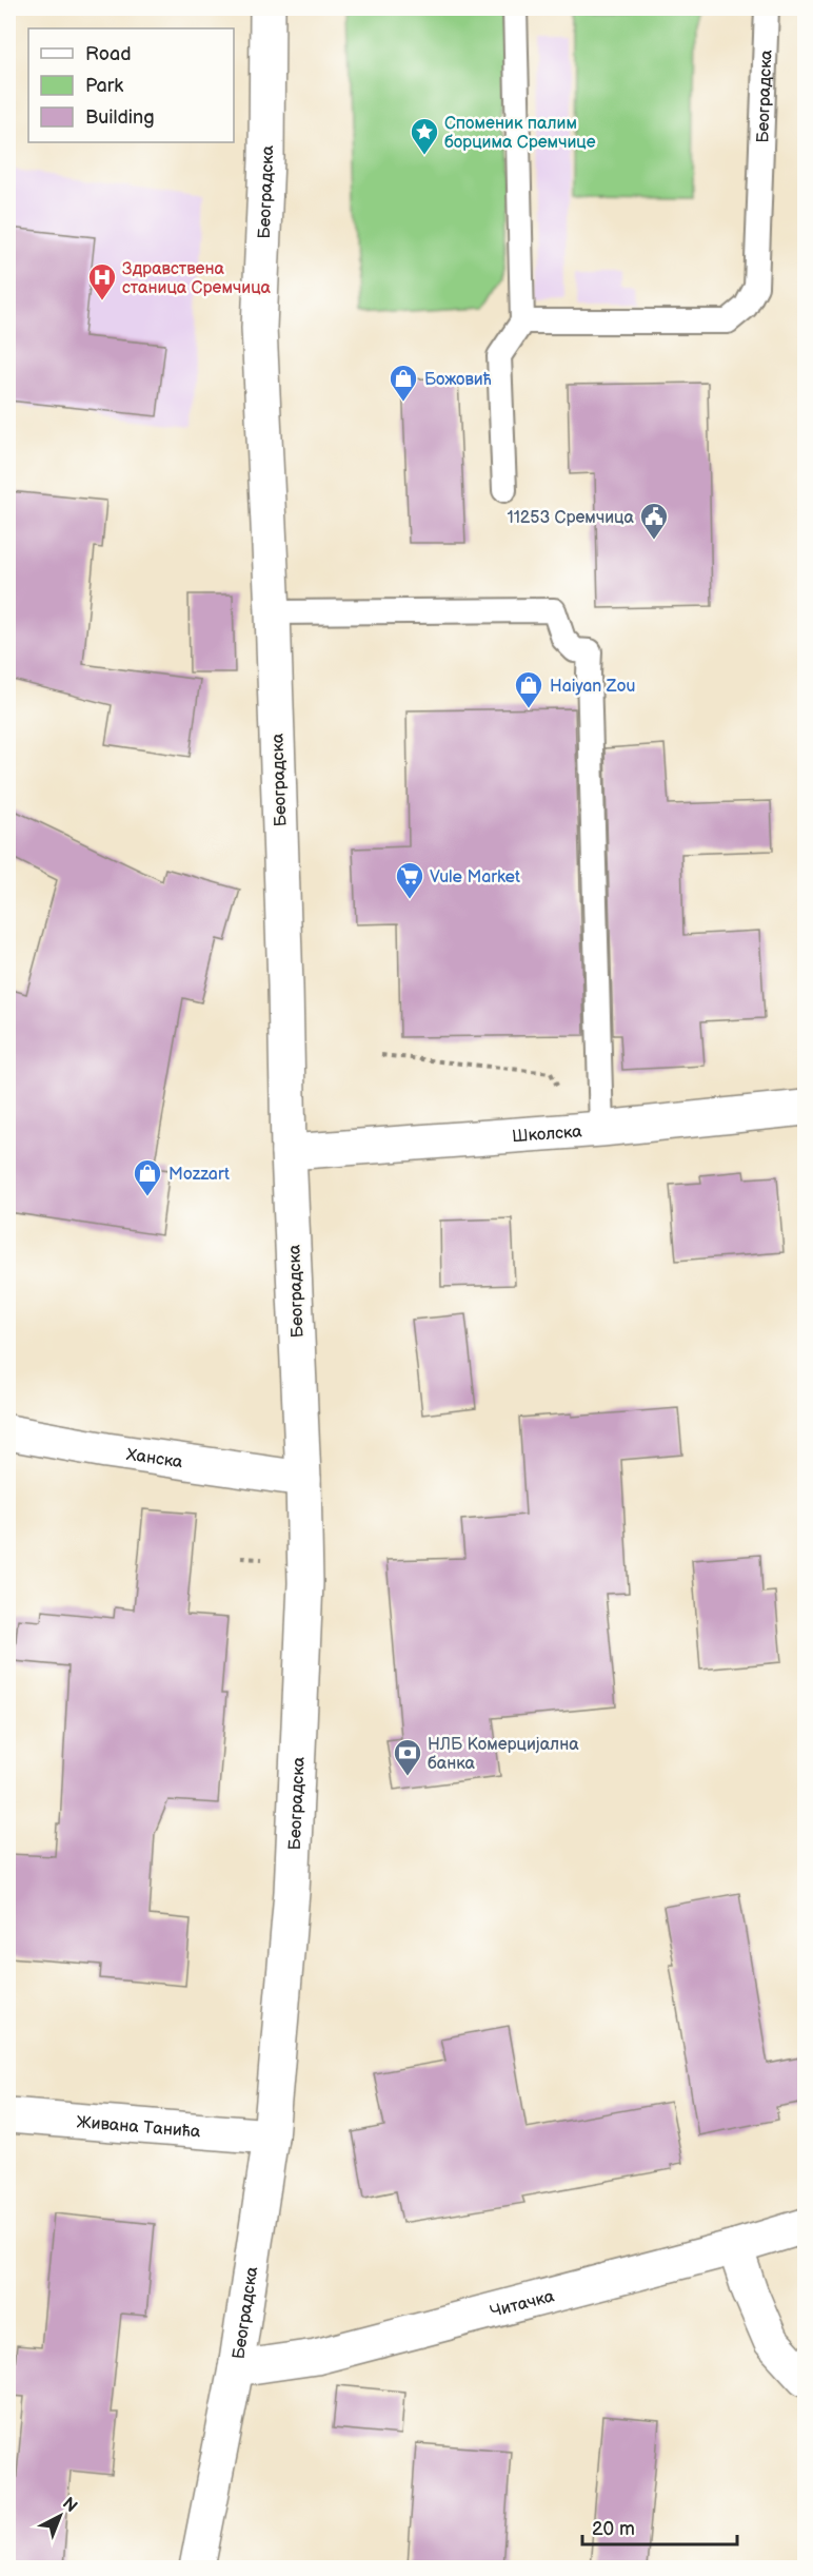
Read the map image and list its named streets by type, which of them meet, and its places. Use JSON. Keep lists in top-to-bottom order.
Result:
{
  "streets": {
    "main road": [
      "Београдска",
      "Школска",
      "Ханска",
      "Живана Танића",
      "Читачка"
    ]
  },
  "crossings": [
    ["Београдска", "Школска"],
    ["Београдска", "Ханска"],
    ["Београдска", "Живана Танића"],
    ["Београдска", "Читачка"]
  ],
  "places": {
    "place": ["Споменик палим борцима Сремчице"],
    "hospital": ["Здравствена станица Сремчица"],
    "shop": ["Божовић", "Haiyan Zou", "Mozzart"],
    "public building": ["11253 Сремчица"],
    "supermarket": ["Vule Market"],
    "bank": ["НЛБ Комерцијална банка"]
  },
  "legend": ["Road", "Park", "Building"],
  "scale_bar": "20 m",
  "north": "top right"
}
